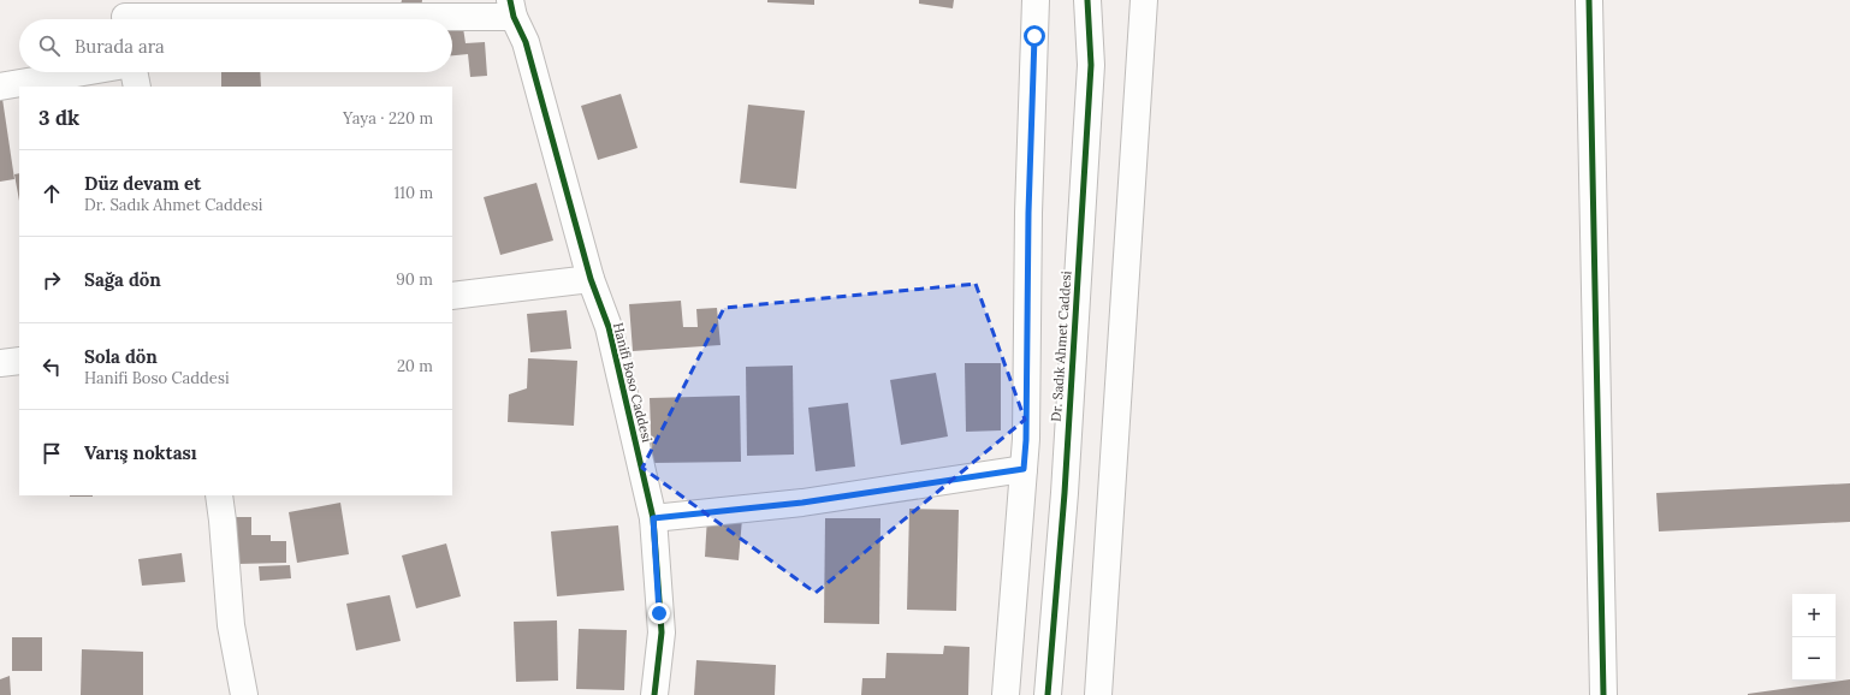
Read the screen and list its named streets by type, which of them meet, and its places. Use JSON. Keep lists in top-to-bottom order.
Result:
{
  "streets": {
    "street": ["Dr. Sadık Ahmet Caddesi", "Hanifi Boso Caddesi"]
  },
  "page": {
    "search": "Burada ara",
    "heading": ["3 dk", "Yaya · 220 m"],
    "list": [
      ["Düz devam et", "Dr. Sadık Ahmet Caddesi", "110 m"],
      ["Sağa dön", "90 m"],
      ["Sola dön", "Hanifi Boso Caddesi", "20 m"],
      "Varış noktası"
    ],
    "map_buttons": ["+", "−"]
  }
}
